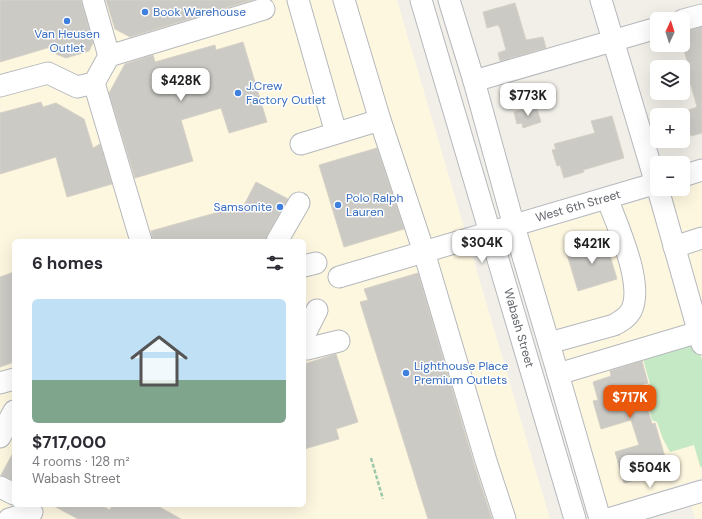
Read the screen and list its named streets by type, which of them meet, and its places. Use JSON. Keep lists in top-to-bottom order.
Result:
{
  "streets": {
    "street": ["West 6th Street", "Wabash Street"]
  },
  "crossings": [
    ["West 6th Street", "Wabash Street"]
  ],
  "places": [
    "Book Warehouse",
    "Van Heusen Outlet",
    "J.Crew Factory Outlet",
    "Polo Ralph Lauren",
    "Samsonite",
    "Lighthouse Place Premium Outlets"
  ],
  "north": "top",
  "page": {
    "map_buttons": ["+", "−"],
    "price": [
      "$428K",
      "$773K",
      "$304K",
      "$421K",
      "$717K",
      "$504K"
    ],
    "heading": "6 homes",
    "list": [
      {
        "name": "$717,000",
        "note": "4 rooms · 128 m² · Wabash Street"
      }
    ]
  }
}
